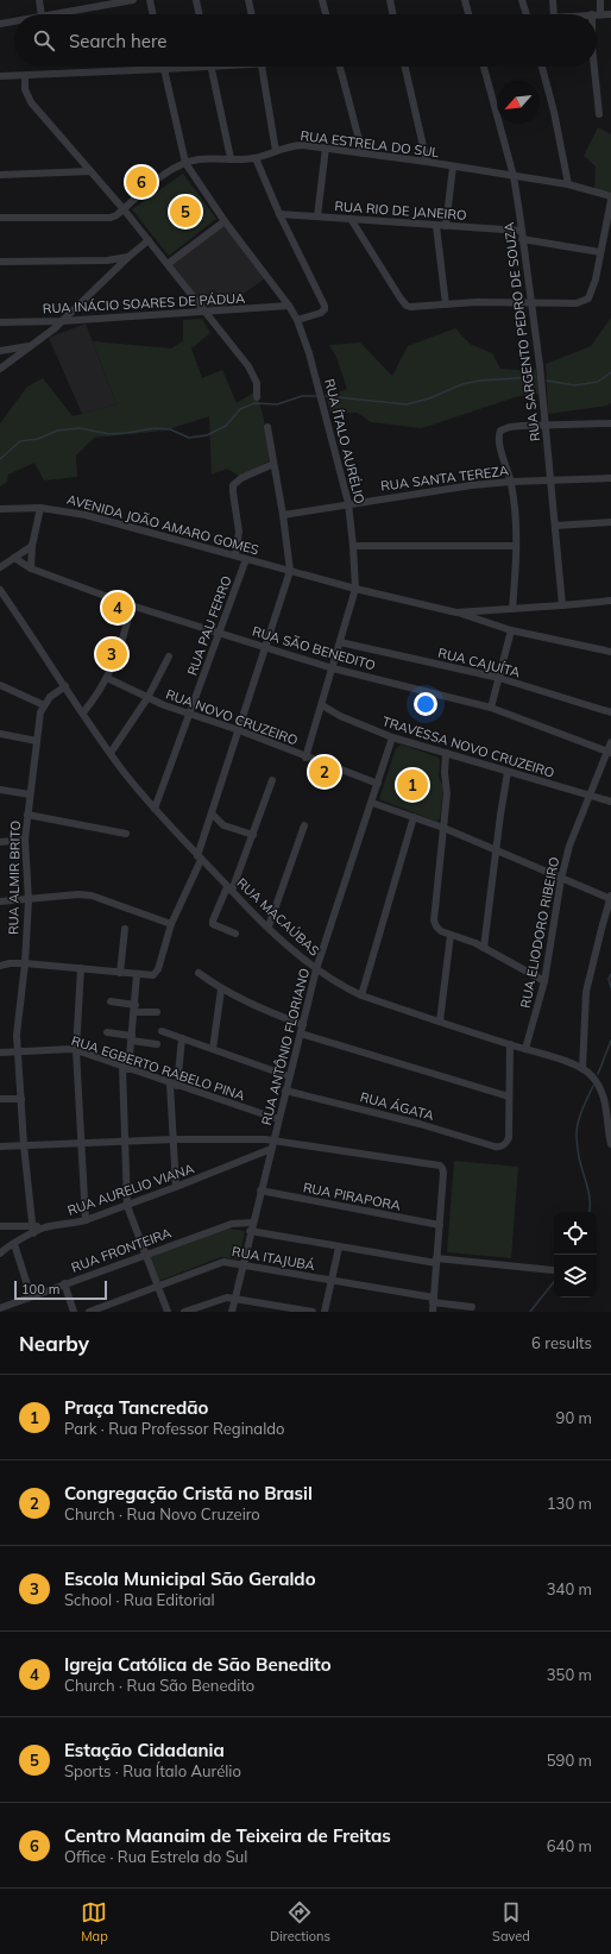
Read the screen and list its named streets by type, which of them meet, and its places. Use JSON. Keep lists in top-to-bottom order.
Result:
{
  "streets": {
    "street": [
      "RUA ESTRELA DO SUL",
      "RUA RIO DE JANEIRO",
      "RUA INÁCIO SOARES DE PÁDUA",
      "RUA SARGENTO PEDRO DE SOUZA",
      "RUA ÍTALO AURÉLIO",
      "RUA SANTA TEREZA",
      "AVENIDA JOÃO AMARO GOMES",
      "RUA PAU FERRO",
      "RUA SÃO BENEDITO",
      "RUA CAJUÍTA",
      "RUA NOVO CRUZEIRO",
      "TRAVESSA NOVO CRUZEIRO",
      "RUA ALMIR BRITO",
      "RUA MACAÚBAS",
      "RUA ELIODORO RIBEIRO",
      "RUA ANTÔNIO FLORIANO",
      "RUA EGBERTO RABELO PINA",
      "RUA ÁGATA",
      "RUA AURELIO VIANA",
      "RUA PIRAPORA",
      "RUA FRONTEIRA",
      "RUA ITAJUBÁ"
    ]
  },
  "crossings": [
    ["RUA ESTRELA DO SUL", "RUA SARGENTO PEDRO DE SOUZA"],
    ["RUA ESTRELA DO SUL", "RUA ÍTALO AURÉLIO"],
    ["RUA RIO DE JANEIRO", "RUA SARGENTO PEDRO DE SOUZA"],
    ["RUA INÁCIO SOARES DE PÁDUA", "RUA ÍTALO AURÉLIO"],
    ["RUA SARGENTO PEDRO DE SOUZA", "RUA SANTA TEREZA"],
    ["RUA ÍTALO AURÉLIO", "RUA SANTA TEREZA"],
    ["RUA ÍTALO AURÉLIO", "AVENIDA JOÃO AMARO GOMES"],
    ["RUA ÍTALO AURÉLIO", "RUA SÃO BENEDITO"],
    ["RUA ÍTALO AURÉLIO", "RUA CAJUÍTA"],
    ["RUA ÍTALO AURÉLIO", "RUA NOVO CRUZEIRO"],
    ["RUA ÍTALO AURÉLIO", "TRAVESSA NOVO CRUZEIRO"],
    ["AVENIDA JOÃO AMARO GOMES", "RUA PAU FERRO"],
    ["RUA PAU FERRO", "RUA SÃO BENEDITO"],
    ["RUA PAU FERRO", "RUA NOVO CRUZEIRO"],
    ["RUA PAU FERRO", "RUA MACAÚBAS"],
    ["RUA SÃO BENEDITO", "RUA ELIODORO RIBEIRO"],
    ["RUA NOVO CRUZEIRO", "RUA ANTÔNIO FLORIANO"],
    ["TRAVESSA NOVO CRUZEIRO", "RUA ELIODORO RIBEIRO"],
    ["TRAVESSA NOVO CRUZEIRO", "RUA ANTÔNIO FLORIANO"],
    ["RUA ALMIR BRITO", "RUA EGBERTO RABELO PINA"],
    ["RUA ALMIR BRITO", "RUA AURELIO VIANA"],
    ["RUA MACAÚBAS", "RUA ELIODORO RIBEIRO"],
    ["RUA MACAÚBAS", "RUA ANTÔNIO FLORIANO"],
    ["RUA ANTÔNIO FLORIANO", "RUA EGBERTO RABELO PINA"],
    ["RUA ANTÔNIO FLORIANO", "RUA ÁGATA"],
    ["RUA ANTÔNIO FLORIANO", "RUA AURELIO VIANA"],
    ["RUA ANTÔNIO FLORIANO", "RUA PIRAPORA"],
    ["RUA ANTÔNIO FLORIANO", "RUA FRONTEIRA"],
    ["RUA ANTÔNIO FLORIANO", "RUA ITAJUBÁ"]
  ],
  "scale_bar": "100 m",
  "north": "bottom left",
  "page": {
    "search": "Search here",
    "pins": [
      "6",
      "5",
      "4",
      "3",
      "2",
      "1"
    ],
    "scale": "100 m",
    "heading": ["Nearby", "6 results"],
    "list": [
      {
        "mark": "1",
        "name": "Praça Tancredão",
        "note": "Park · Rua Professor Reginaldo",
        "value": "90 m"
      },
      {
        "mark": "2",
        "name": "Congregação Cristã no Brasil",
        "note": "Church · Rua Novo Cruzeiro",
        "value": "130 m"
      },
      {
        "mark": "3",
        "name": "Escola Municipal São Geraldo",
        "note": "School · Rua Editorial",
        "value": "340 m"
      },
      {
        "mark": "4",
        "name": "Igreja Católica de São Benedito",
        "note": "Church · Rua São Benedito",
        "value": "350 m"
      },
      {
        "mark": "5",
        "name": "Estação Cidadania",
        "note": "Sports · Rua Ítalo Aurélio",
        "value": "590 m"
      },
      {
        "mark": "6",
        "name": "Centro Maanaim de Teixeira de Freitas",
        "note": "Office · Rua Estrela do Sul",
        "value": "640 m"
      }
    ],
    "nav": ["Map", "Directions", "Saved"]
  }
}
